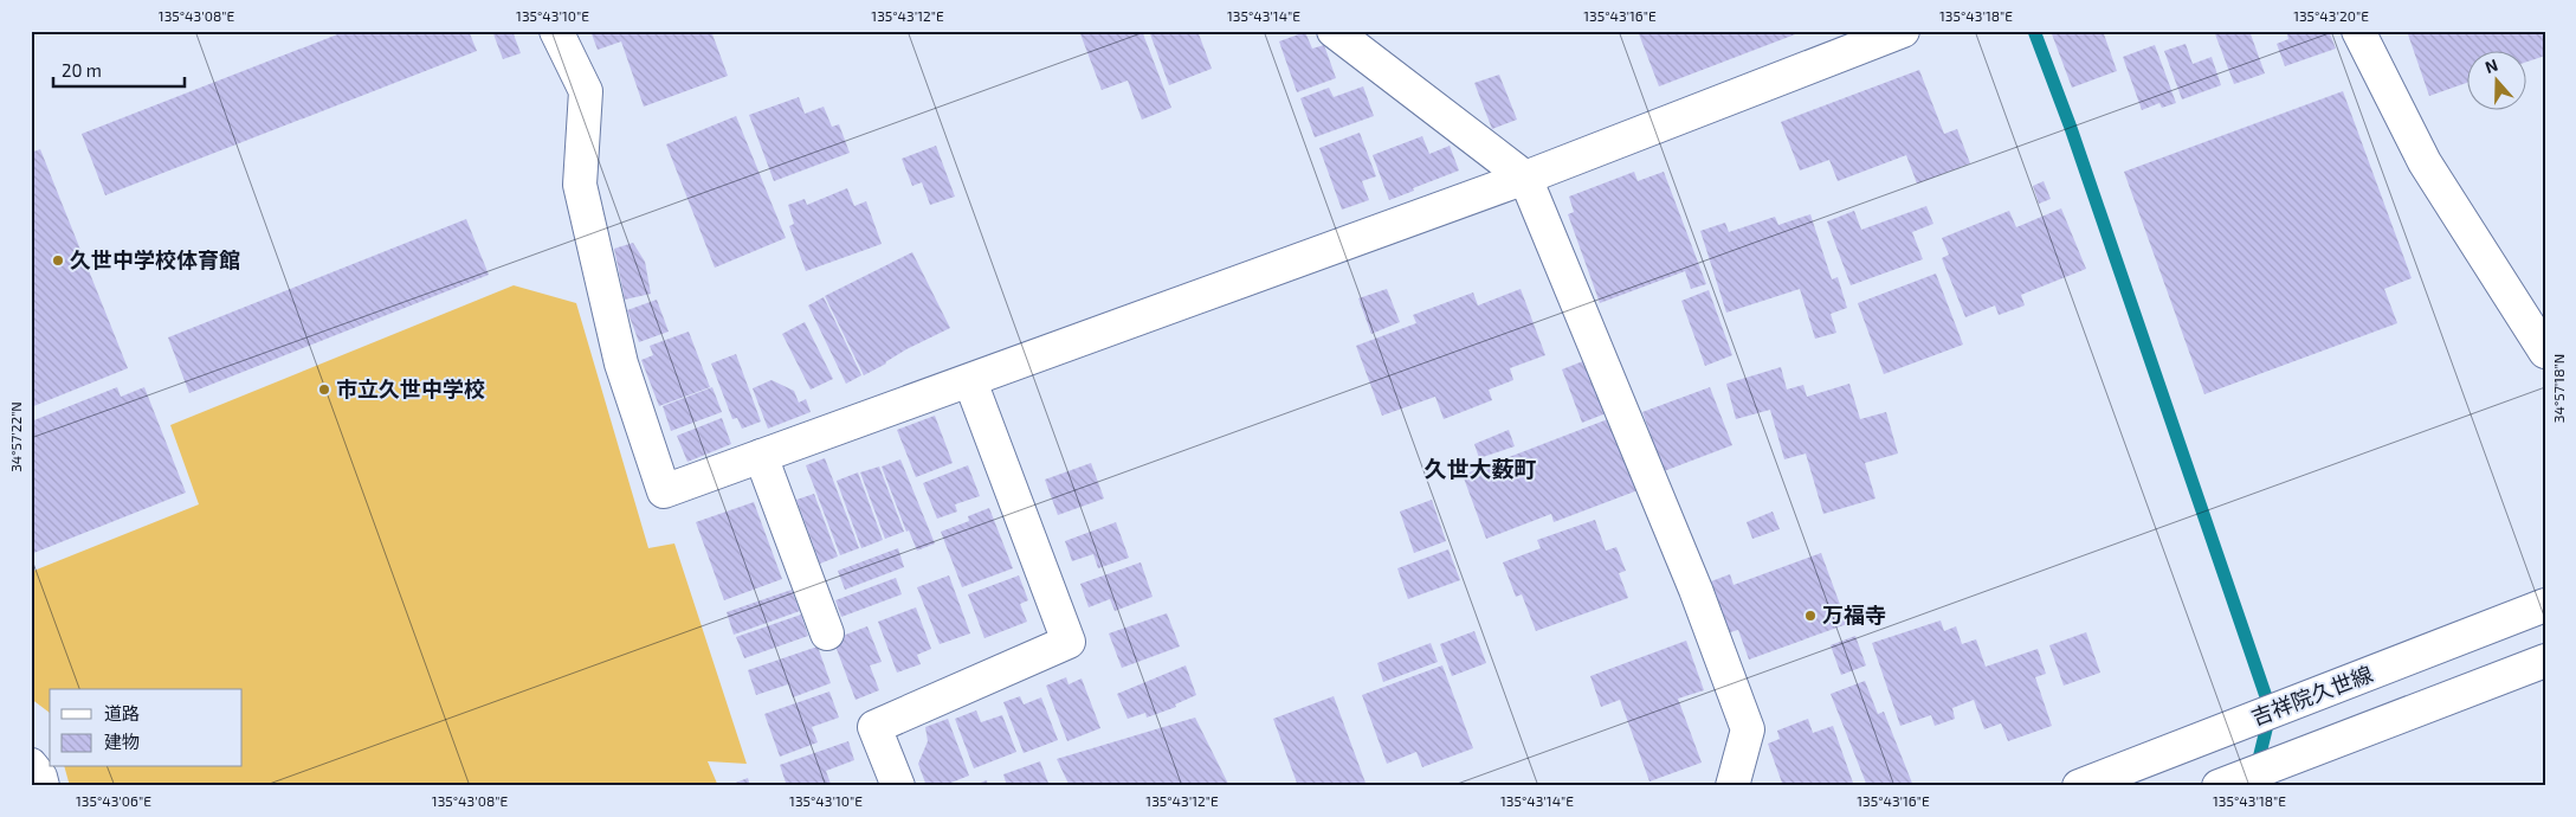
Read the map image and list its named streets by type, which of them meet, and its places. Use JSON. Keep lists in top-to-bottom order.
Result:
{
  "streets": {
    "street": ["吉祥院久世線"]
  },
  "districts": ["久世大薮町"],
  "places": ["久世中学校体育館", "市立久世中学校", "万福寺"],
  "legend": ["道路", "建物"],
  "scale_bar": "20 m",
  "north": "top",
  "coordinates": [
    "135°43'08\"E",
    "135°43'10\"E",
    "135°43'12\"E",
    "135°43'14\"E",
    "135°43'16\"E",
    "135°43'18\"E",
    "135°43'20\"E",
    "34°57'18\"N",
    "34°57'22\"N",
    "135°43'06\"E"
  ]
}
